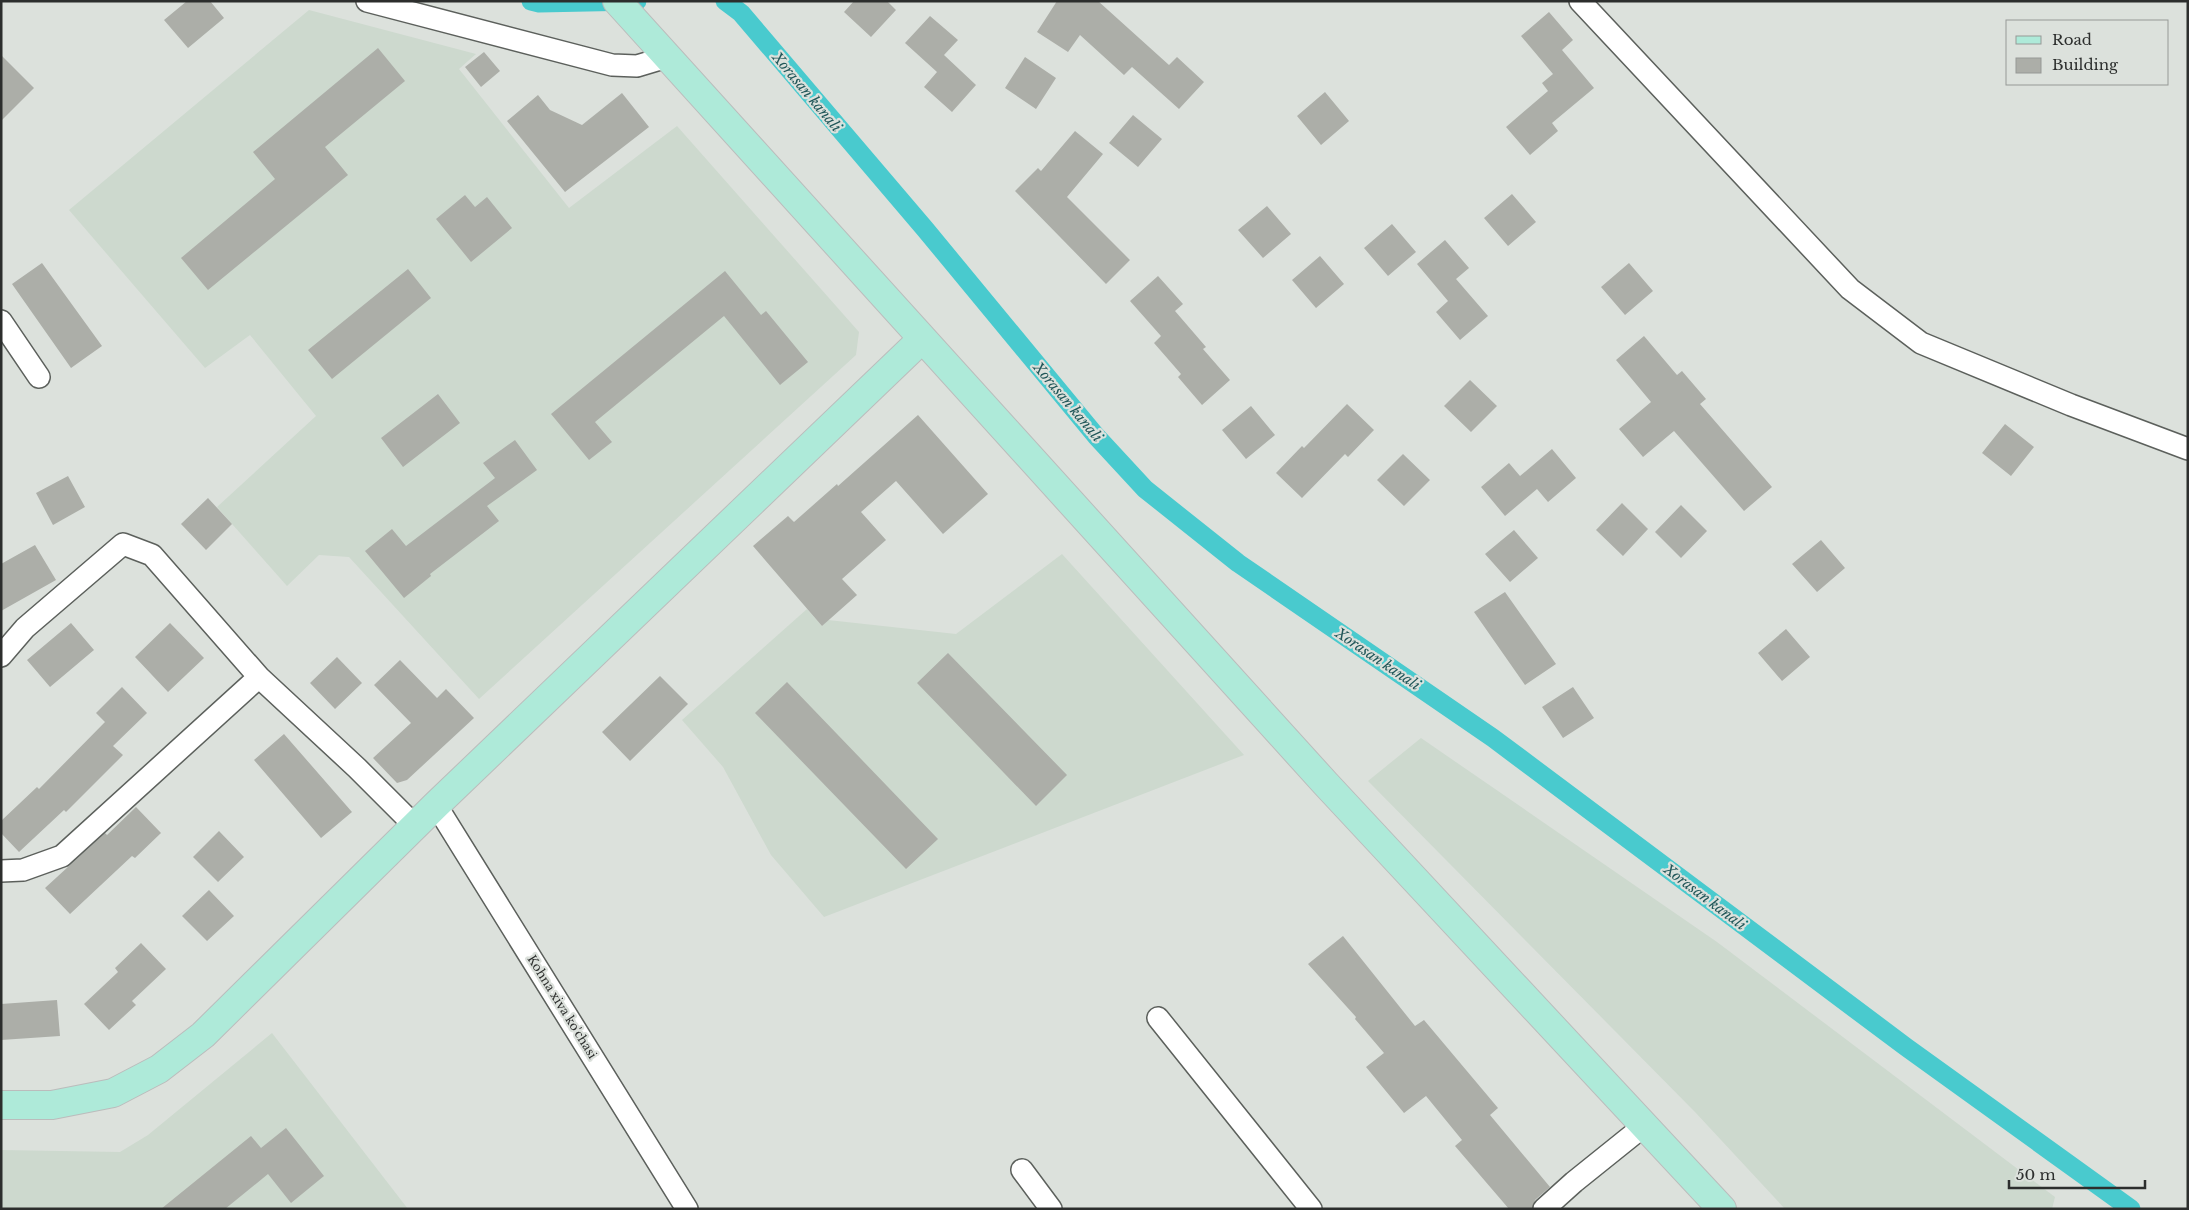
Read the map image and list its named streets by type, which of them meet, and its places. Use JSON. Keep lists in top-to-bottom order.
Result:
{
  "streets": {
    "street": ["Kohna xiva ko'chasi"]
  },
  "water": ["Xorasan kanali"],
  "legend": ["Road", "Building"],
  "scale_bar": "50 m"
}
